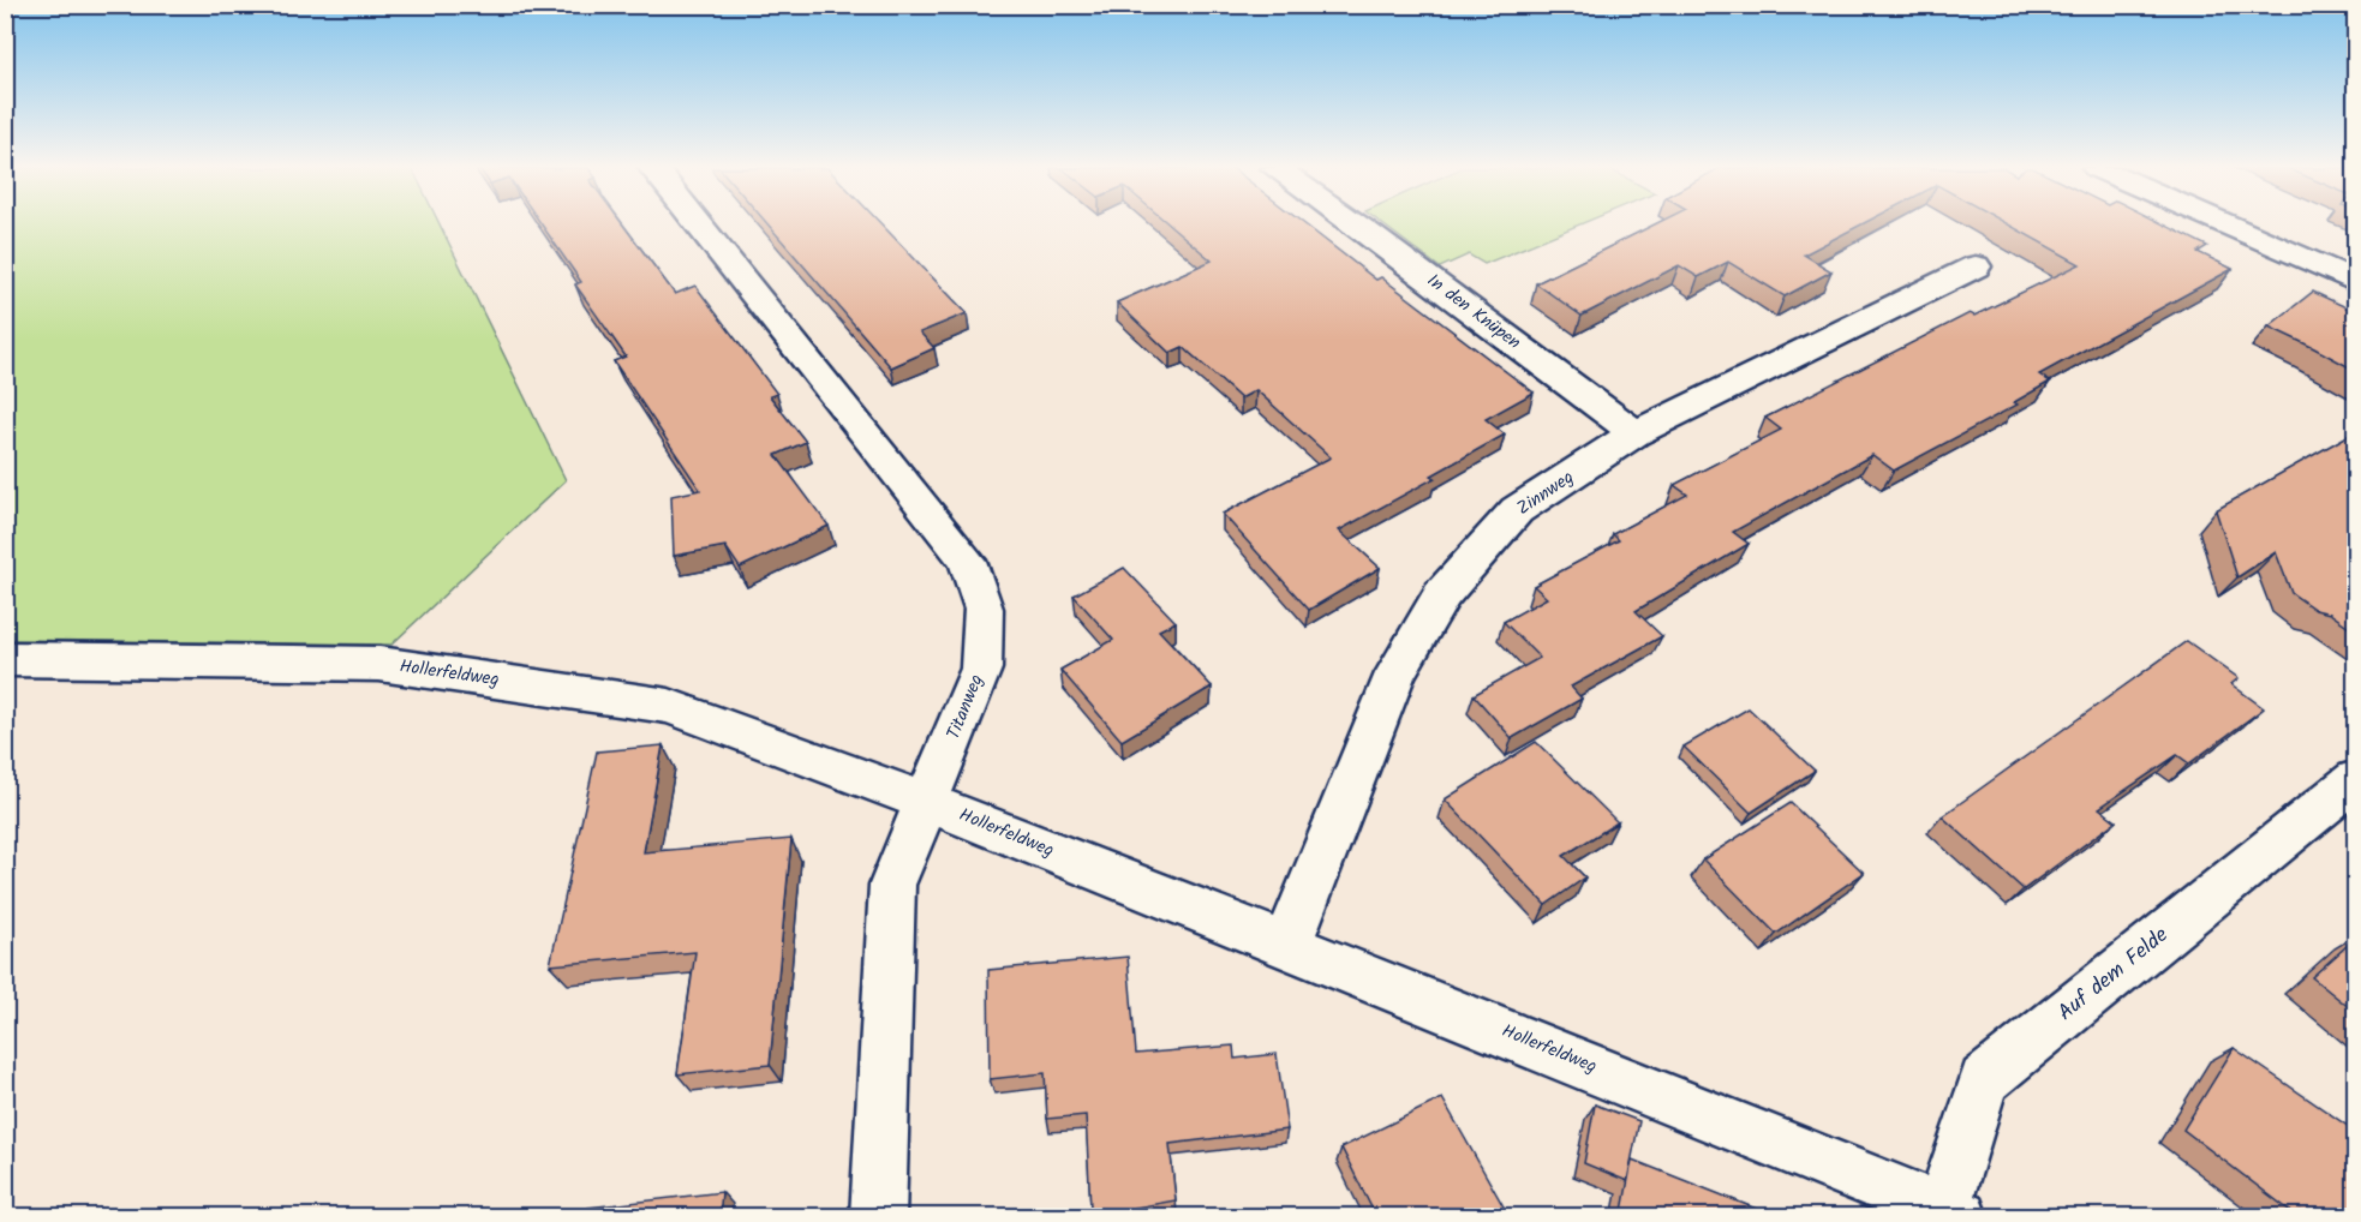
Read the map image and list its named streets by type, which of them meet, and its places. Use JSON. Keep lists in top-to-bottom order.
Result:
{
  "streets": {
    "street": [
      "In den Knüpen",
      "Zinnweg",
      "Hollerfeldweg",
      "Titanweg",
      "Auf dem Felde"
    ]
  },
  "crossings": [
    ["In den Knüpen", "Zinnweg"],
    ["Zinnweg", "Hollerfeldweg"],
    ["Hollerfeldweg", "Titanweg"],
    ["Hollerfeldweg", "Auf dem Felde"]
  ]
}
